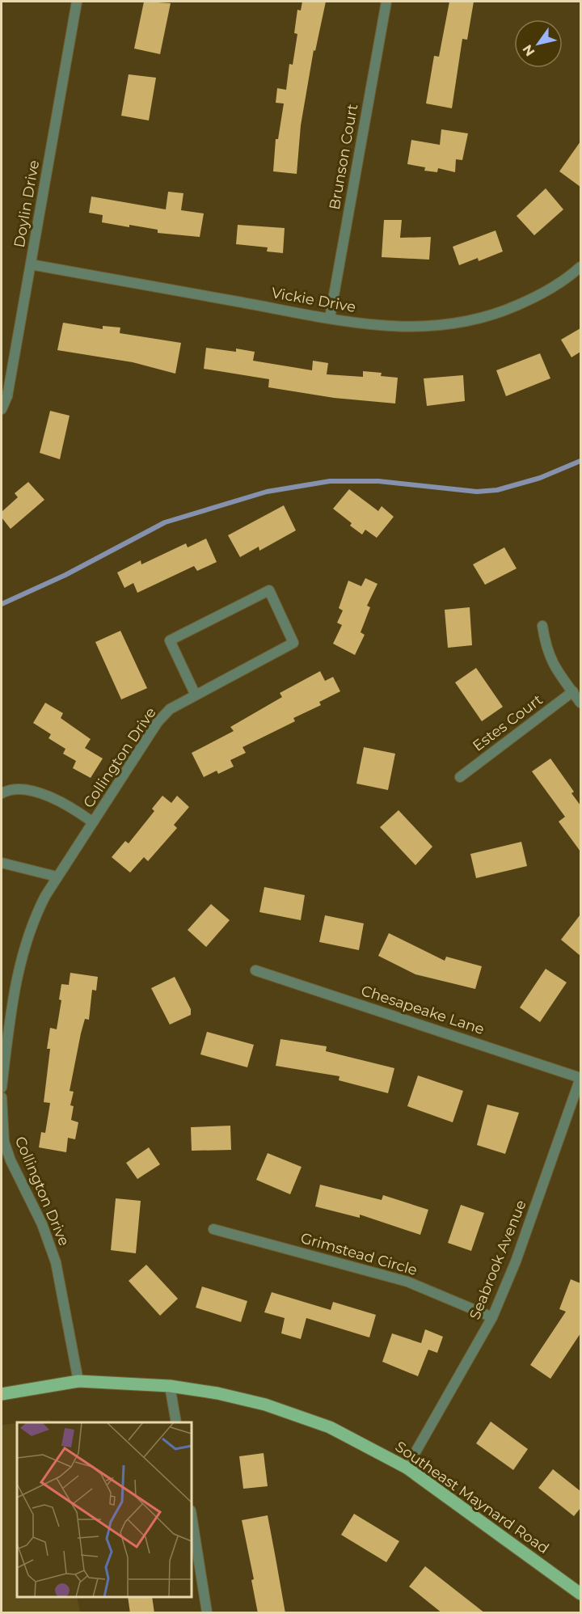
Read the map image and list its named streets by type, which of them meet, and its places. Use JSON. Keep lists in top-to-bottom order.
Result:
{
  "streets": {
    "main road": ["Southeast Maynard Road"],
    "street": [
      "Brunson Court",
      "Doylin Drive",
      "Vickie Drive",
      "Estes Court",
      "Collington Drive",
      "Chesapeake Lane",
      "Grimstead Circle",
      "Seabrook Avenue"
    ]
  },
  "crossings": [
    ["Brunson Court", "Vickie Drive"],
    ["Doylin Drive", "Vickie Drive"],
    ["Collington Drive", "Southeast Maynard Road"],
    ["Chesapeake Lane", "Seabrook Avenue"],
    ["Grimstead Circle", "Seabrook Avenue"],
    ["Seabrook Avenue", "Southeast Maynard Road"]
  ],
  "north": "bottom left"
}
